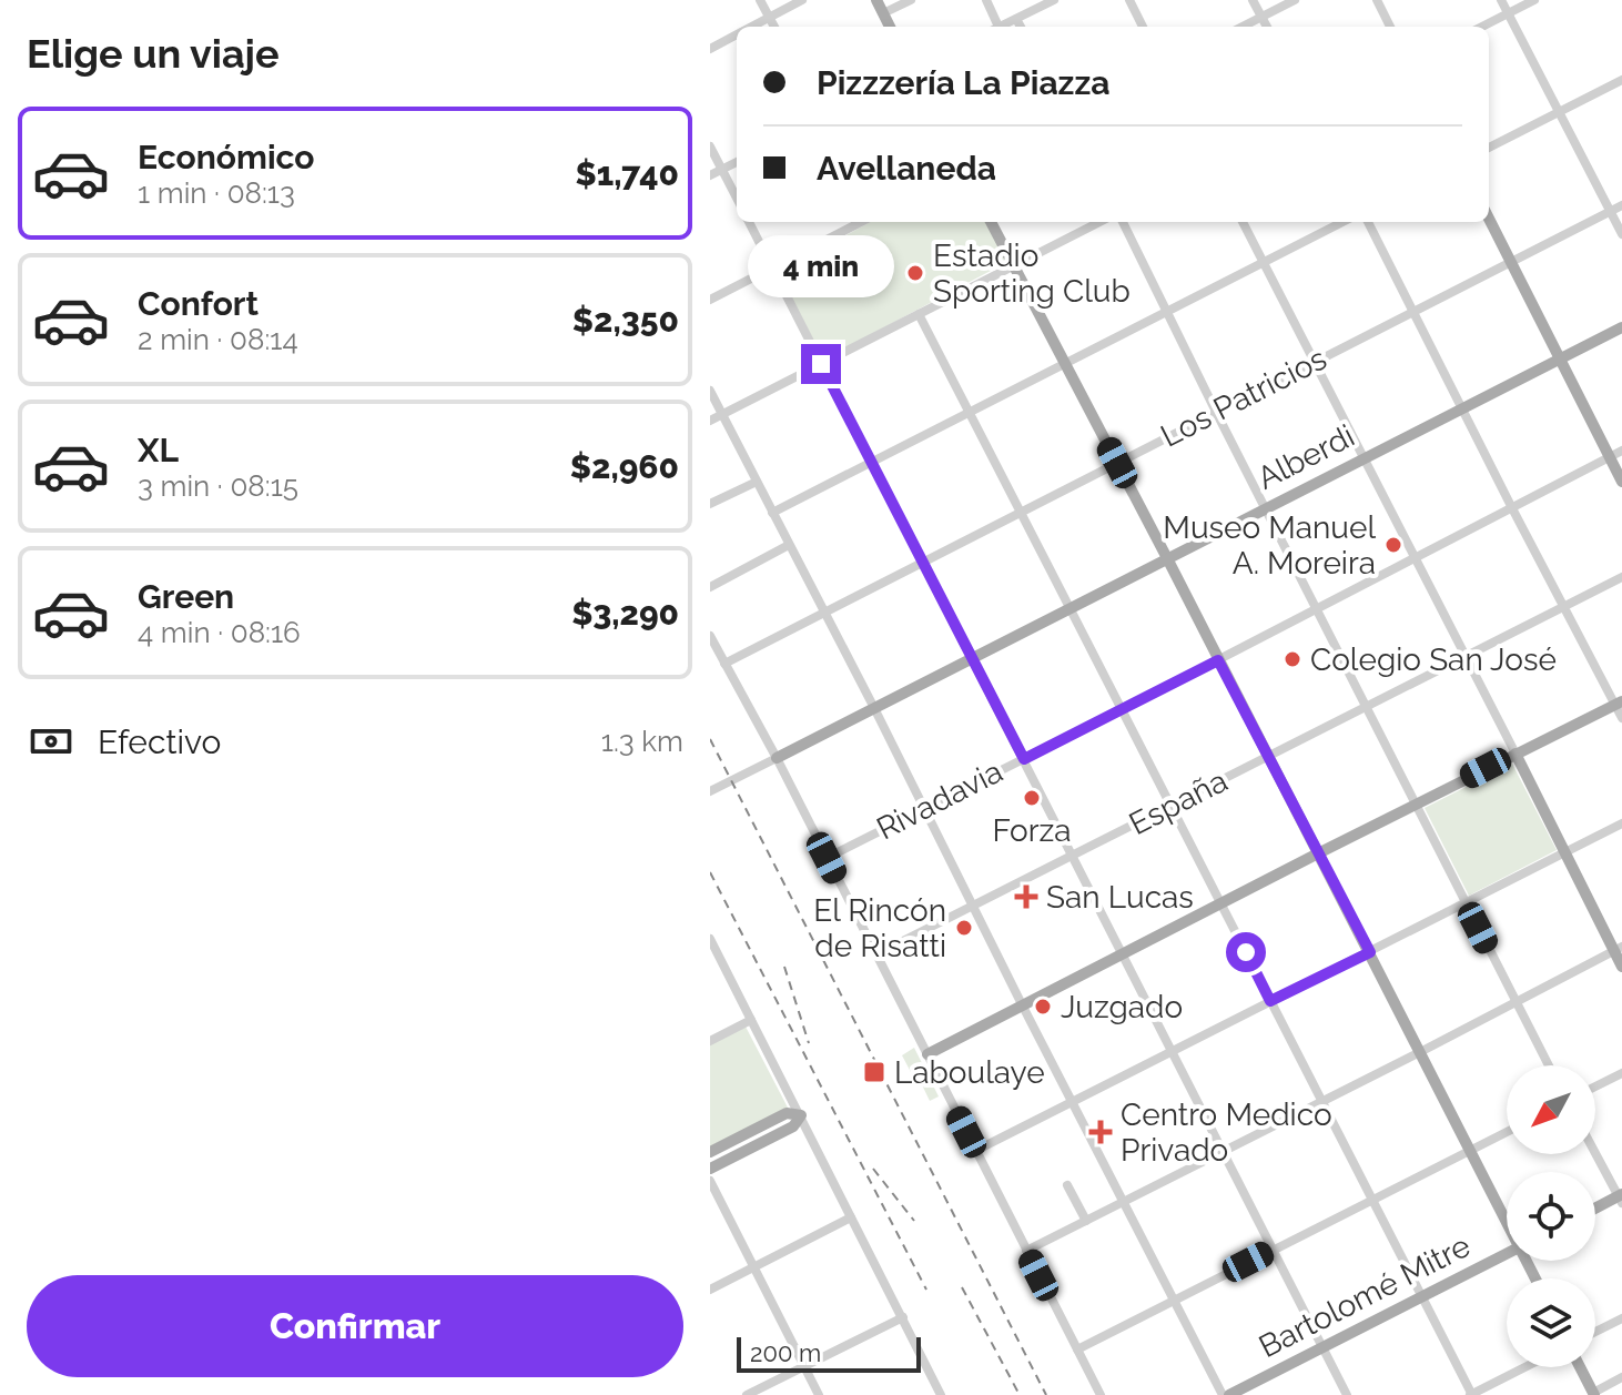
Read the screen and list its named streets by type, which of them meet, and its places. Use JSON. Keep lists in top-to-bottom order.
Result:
{
  "streets": {
    "main road": ["Alberdi", "Bartolomé Mitre"],
    "street": ["Los Patricios", "Rivadavia", "España"]
  },
  "places": {
    "other": [
      "Estadio Sporting Club",
      "Museo Manuel A. Moreira",
      "Colegio San José",
      "Forza",
      "El Rincón de Risatti",
      "Juzgado"
    ],
    "health": ["San Lucas", "Centro Medico Privado"],
    "transit": ["Laboulaye"]
  },
  "scale_bar": "200 m",
  "north": "bottom left",
  "page": {
    "heading": "Elige un viaje",
    "banner": ["Pizzzería La Piazza", "Avellaneda"],
    "list": [
      {
        "name": "Económico",
        "note": "1 min · 08:13",
        "value": "$1,740"
      },
      {
        "name": "Confort",
        "note": "2 min · 08:14",
        "value": "$2,350"
      },
      {
        "name": "XL",
        "note": "3 min · 08:15",
        "value": "$2,960"
      },
      {
        "name": "Green",
        "note": "4 min · 08:16",
        "value": "$3,290"
      }
    ],
    "bubble": "4 min",
    "pay": ["Efectivo", "1.3 km"],
    "buttons": "Confirmar",
    "scale": "200 m"
  }
}
